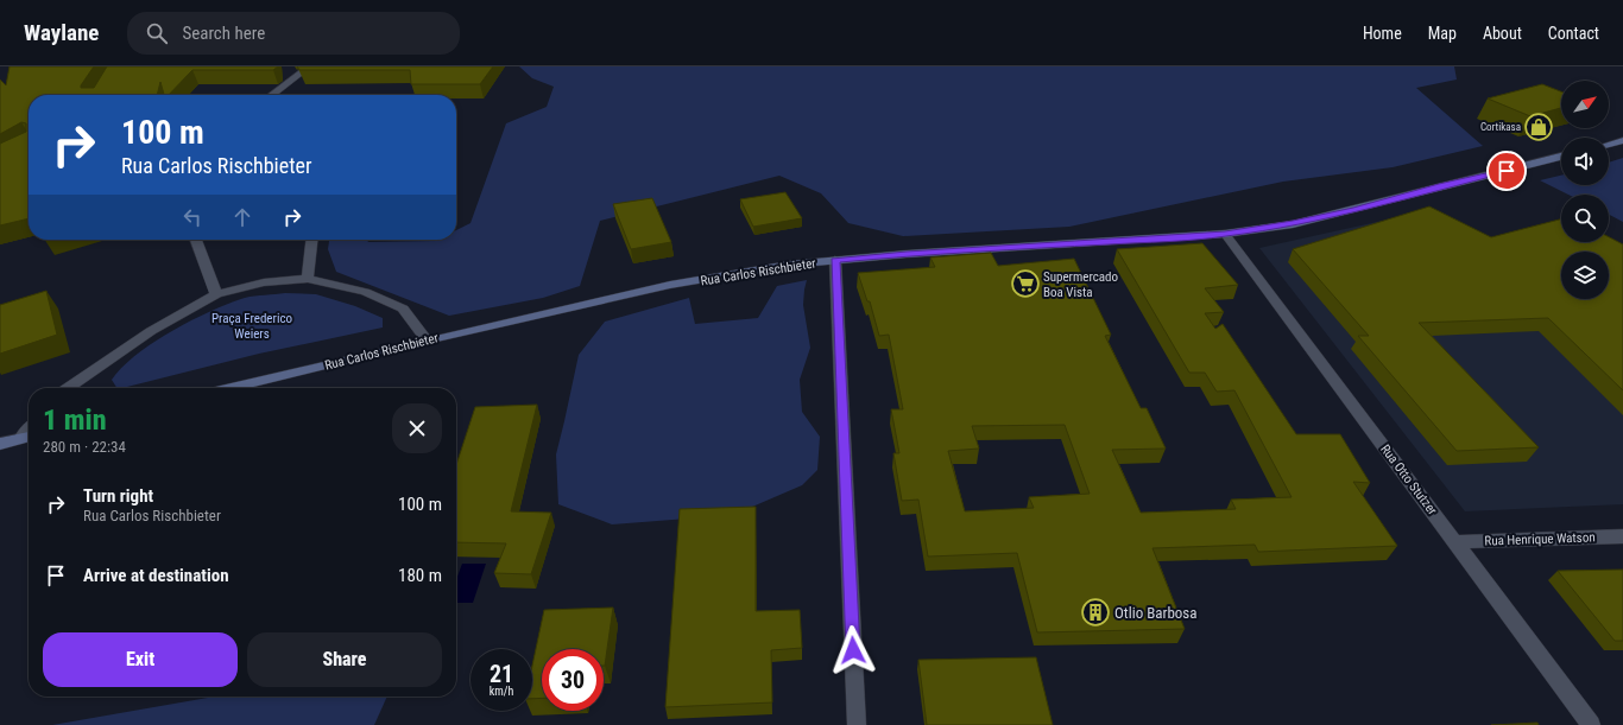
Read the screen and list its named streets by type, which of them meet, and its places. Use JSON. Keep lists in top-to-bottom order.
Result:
{
  "streets": {
    "street": ["Rua Carlos Rischbieter", "Rua Otto Stutzer", "Rua Henrique Watson"]
  },
  "crossings": [
    ["Rua Carlos Rischbieter", "Rua Otto Stutzer"],
    ["Rua Otto Stutzer", "Rua Henrique Watson"]
  ],
  "parks": ["Praça Frederico Weiers"],
  "places": {
    "shop": ["Cortikasa"],
    "supermarket": ["Supermercado Boa Vista"],
    "building": ["Otlio Barbosa"]
  },
  "north": "top right",
  "page": {
    "header": "Waylane",
    "search": "Search here",
    "nav": [
      "Home",
      "Map",
      "About",
      "Contact"
    ],
    "turn": ["100 m", "Rua Carlos Rischbieter"],
    "heading": ["1 min", "280 m · 22:34"],
    "list": [
      {
        "name": "Turn right",
        "note": "Rua Carlos Rischbieter",
        "value": "100 m"
      },
      {
        "name": "Arrive at destination",
        "value": "180 m"
      }
    ],
    "buttons": ["Exit", "Share"],
    "speed": "21 km/h",
    "limit": "30"
  }
}
